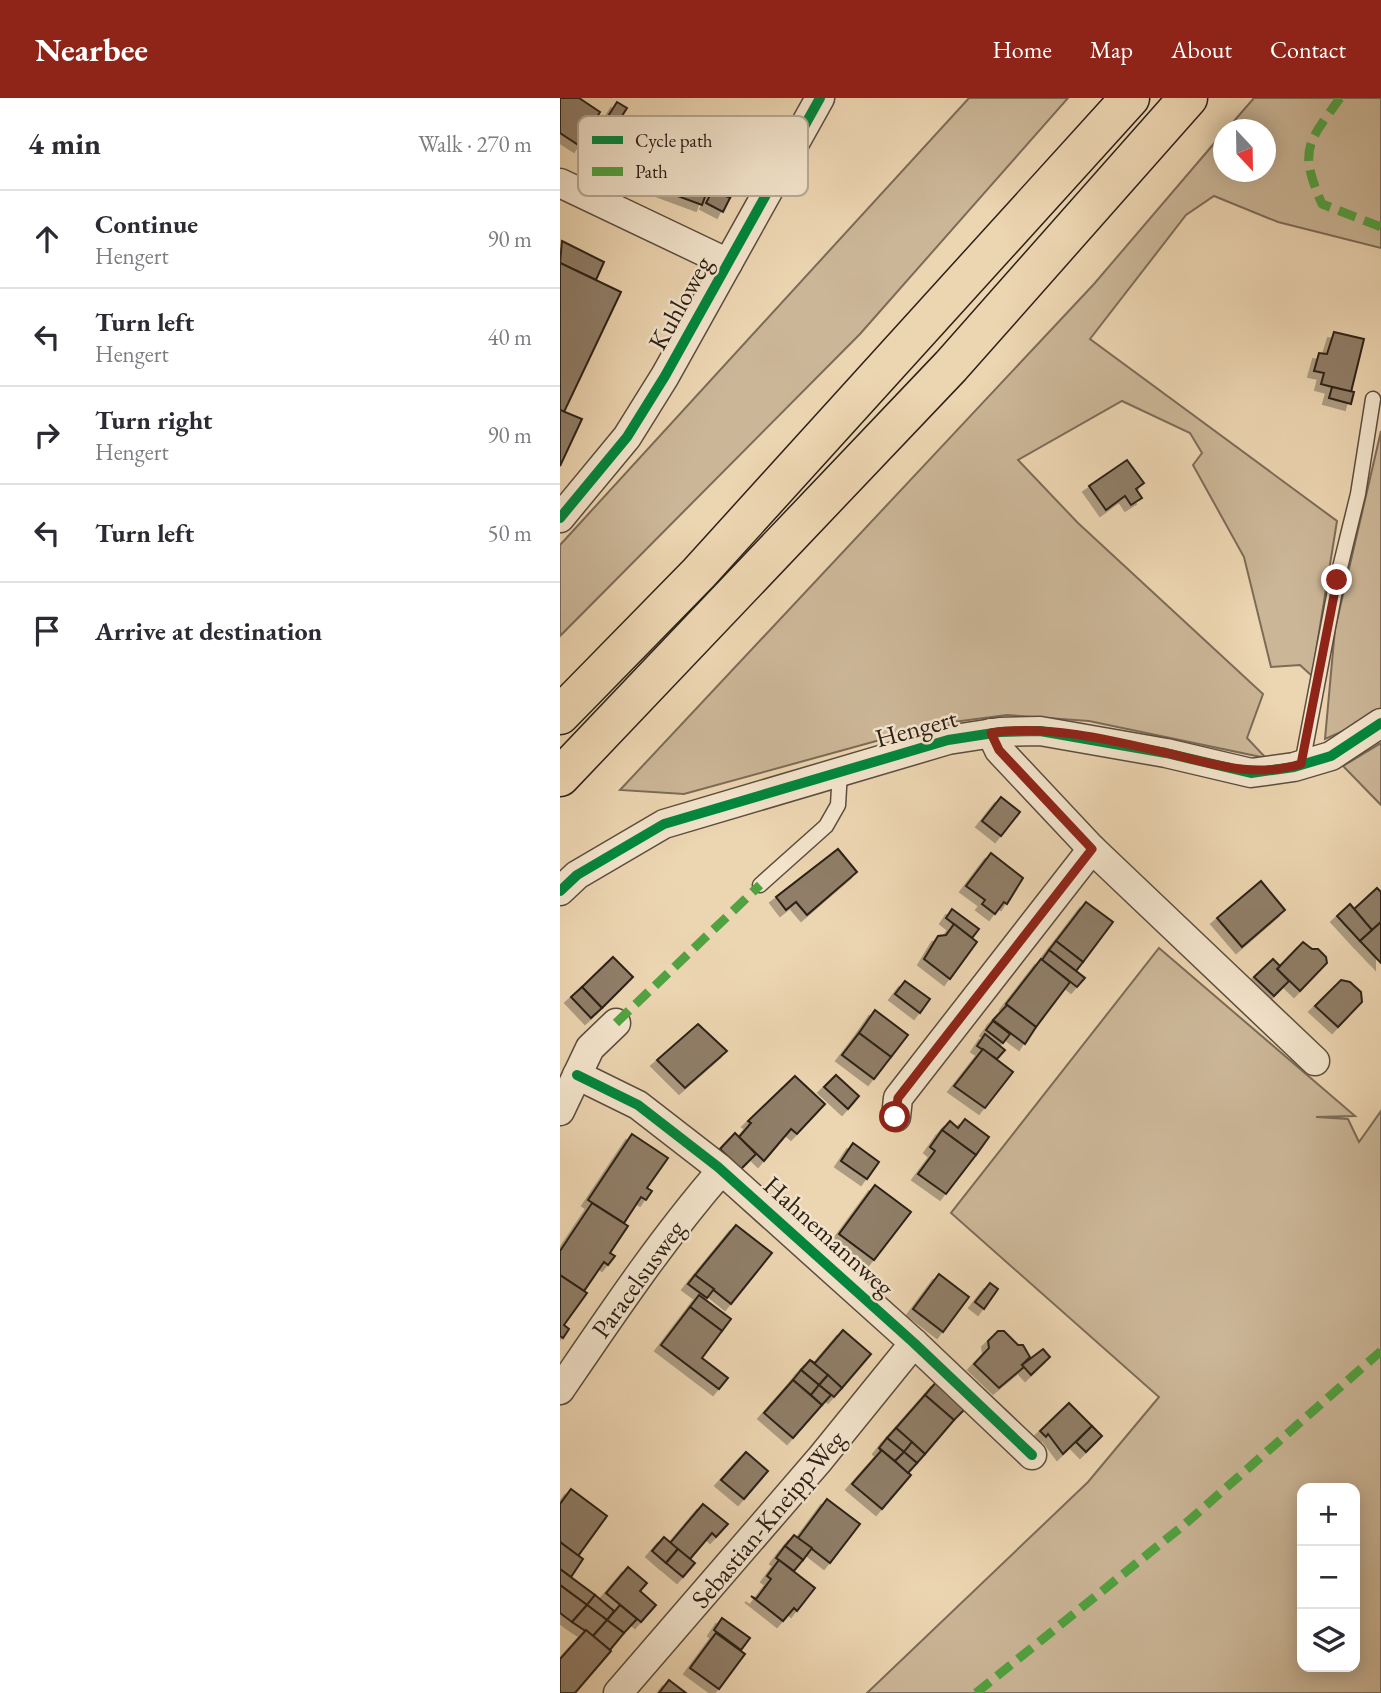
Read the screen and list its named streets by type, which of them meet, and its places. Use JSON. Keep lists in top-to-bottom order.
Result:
{
  "streets": {
    "street": [
      "Kuhloweg",
      "Hengert",
      "Hahnemannweg",
      "Paracelsusweg",
      "Sebastian-Kneipp-Weg"
    ]
  },
  "crossings": [
    ["Hahnemannweg", "Paracelsusweg"],
    ["Hahnemannweg", "Sebastian-Kneipp-Weg"]
  ],
  "legend": ["Cycle path", "Path"],
  "north": "bottom",
  "page": {
    "header": "Nearbee",
    "nav": [
      "Home",
      "Map",
      "About",
      "Contact"
    ],
    "heading": ["4 min", "Walk · 270 m"],
    "list": [
      ["Continue", "Hengert", "90 m"],
      ["Turn left", "Hengert", "40 m"],
      ["Turn right", "Hengert", "90 m"],
      ["Turn left", "50 m"],
      "Arrive at destination"
    ],
    "map_buttons": ["+", "−"]
  }
}
